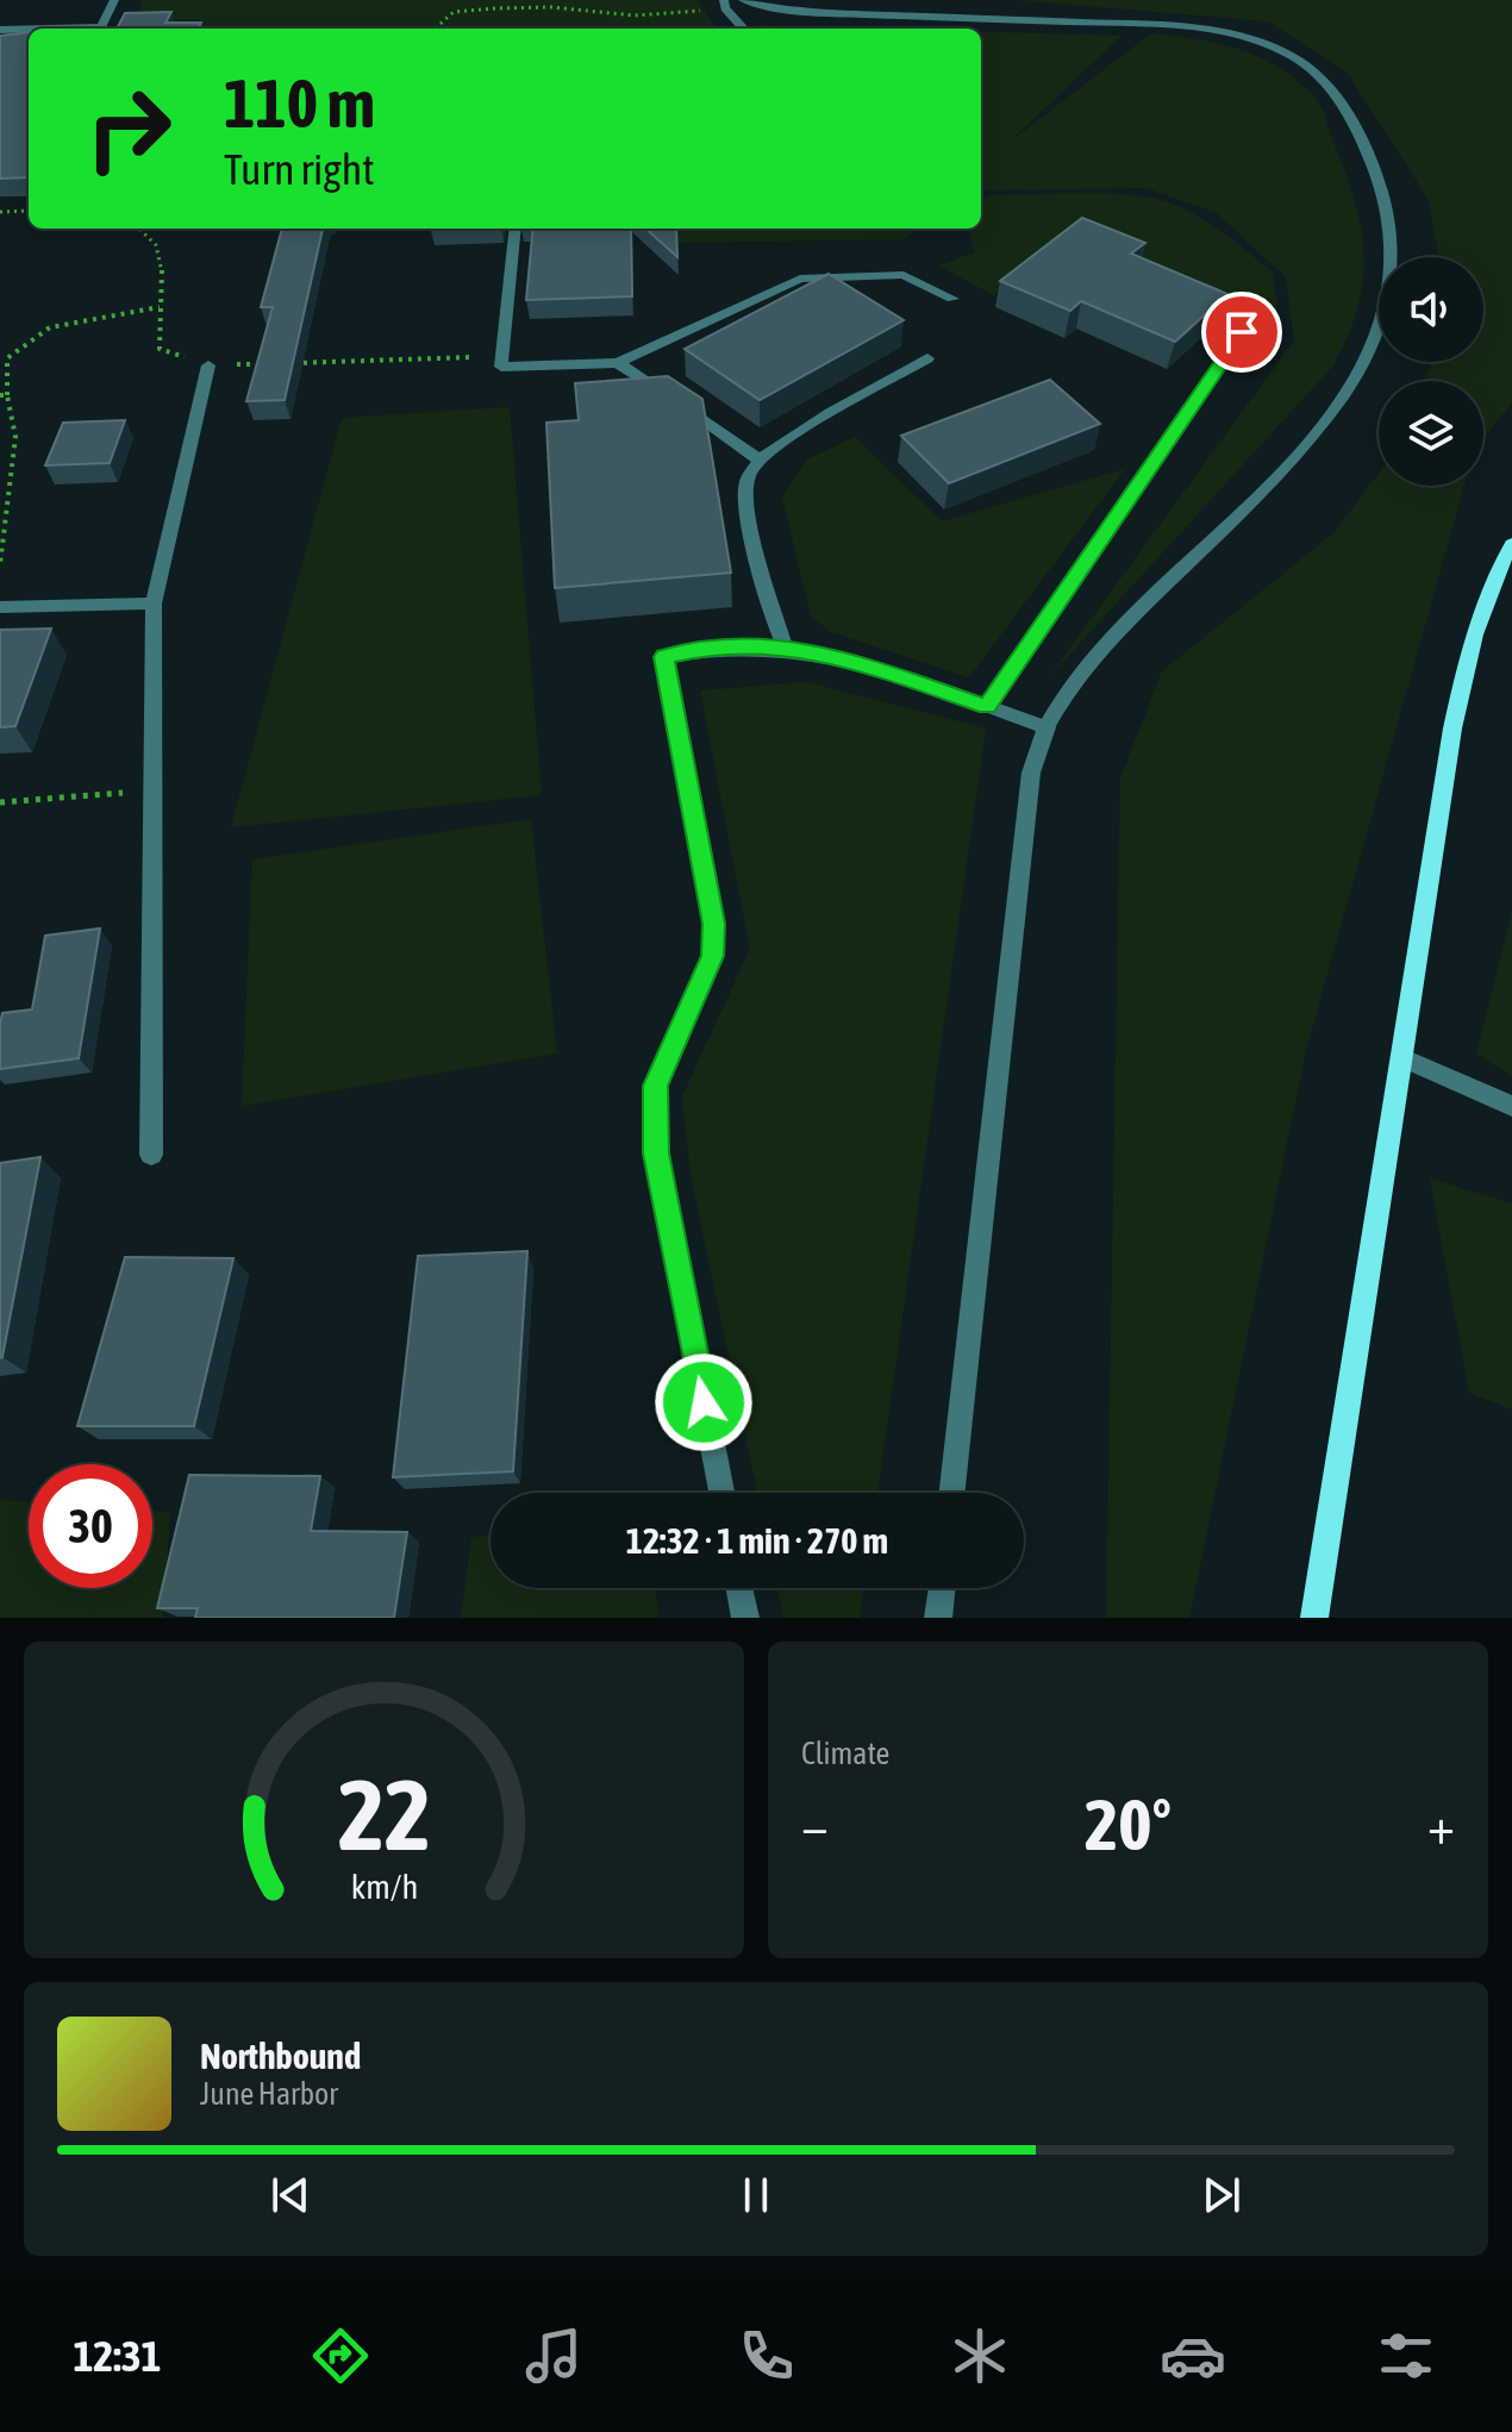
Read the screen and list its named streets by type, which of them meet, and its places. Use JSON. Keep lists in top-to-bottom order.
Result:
{
  "page": {
    "turn": ["110 m", "Turn right"],
    "limit": "30",
    "trip": "12:32 · 1 min · 270 m",
    "tile": "Climate",
    "heat": ["−", "20°", "+"],
    "song": ["Northbound", "June Harbor"],
    "tabs": "12:31",
    "gauge": ["22", "km/h"]
  }
}
